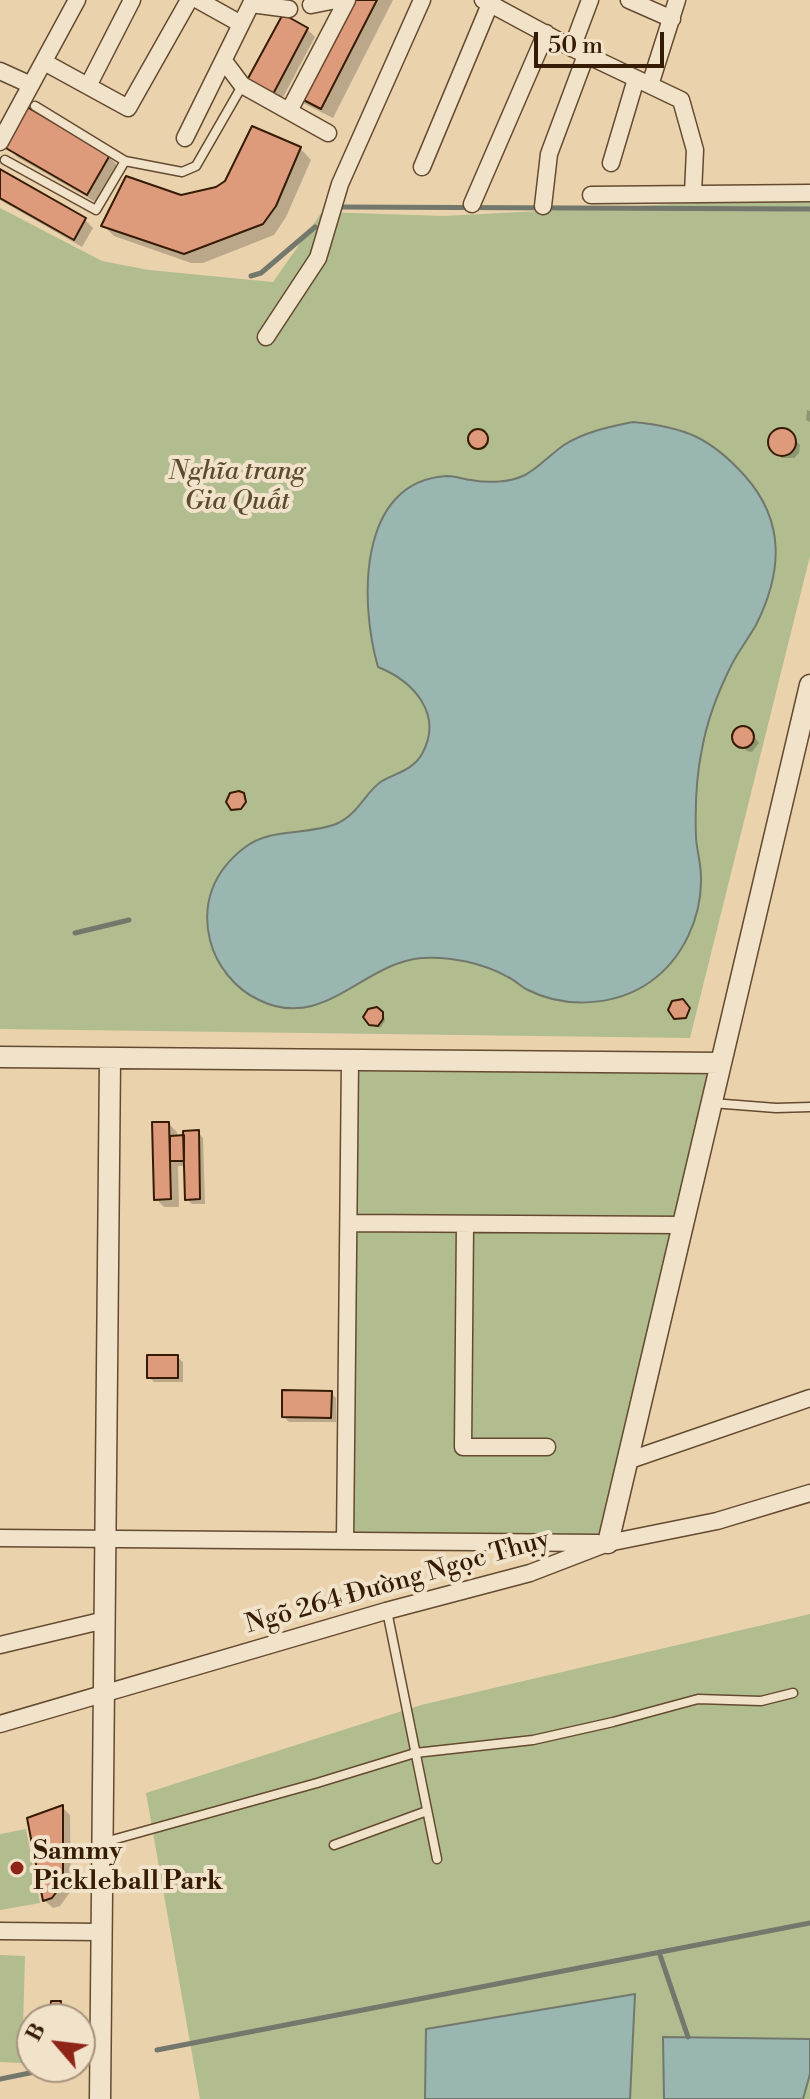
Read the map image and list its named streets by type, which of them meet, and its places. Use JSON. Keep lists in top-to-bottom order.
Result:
{
  "streets": {
    "street": ["Ngõ 264 Đường Ngọc Thụy"]
  },
  "parks": ["Nghĩa trang Gia Quất"],
  "places": ["Sammy Pickleball Park"],
  "scale_bar": "50 m",
  "north": "top left"
}
